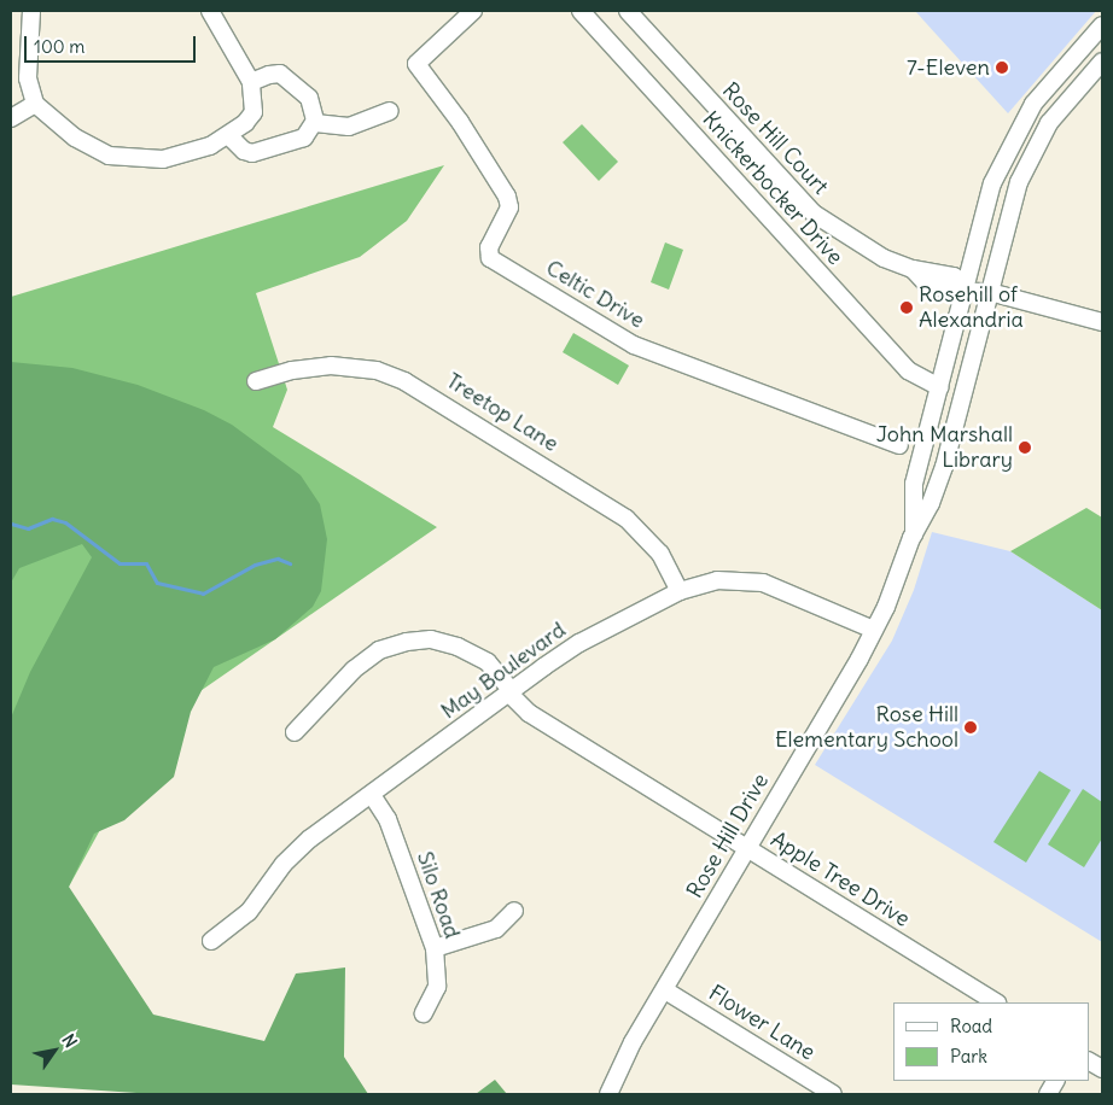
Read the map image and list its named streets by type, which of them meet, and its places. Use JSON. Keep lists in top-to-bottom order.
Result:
{
  "streets": {
    "street": [
      "Rose Hill Court",
      "Knickerbocker Drive",
      "Celtic Drive",
      "Treetop Lane",
      "May Boulevard",
      "Rose Hill Drive",
      "Apple Tree Drive",
      "Silo Road",
      "Flower Lane"
    ]
  },
  "crossings": [
    ["Rose Hill Court", "Rose Hill Drive"],
    ["Knickerbocker Drive", "Rose Hill Drive"],
    ["Treetop Lane", "May Boulevard"],
    ["May Boulevard", "Rose Hill Drive"],
    ["May Boulevard", "Apple Tree Drive"],
    ["May Boulevard", "Silo Road"],
    ["Rose Hill Drive", "Apple Tree Drive"],
    ["Rose Hill Drive", "Flower Lane"]
  ],
  "places": [
    "7-Eleven",
    "Rosehill of Alexandria",
    "John Marshall Library",
    "Rose Hill Elementary School"
  ],
  "legend": ["Road", "Park"],
  "scale_bar": "100 m",
  "north": "top right"
}
